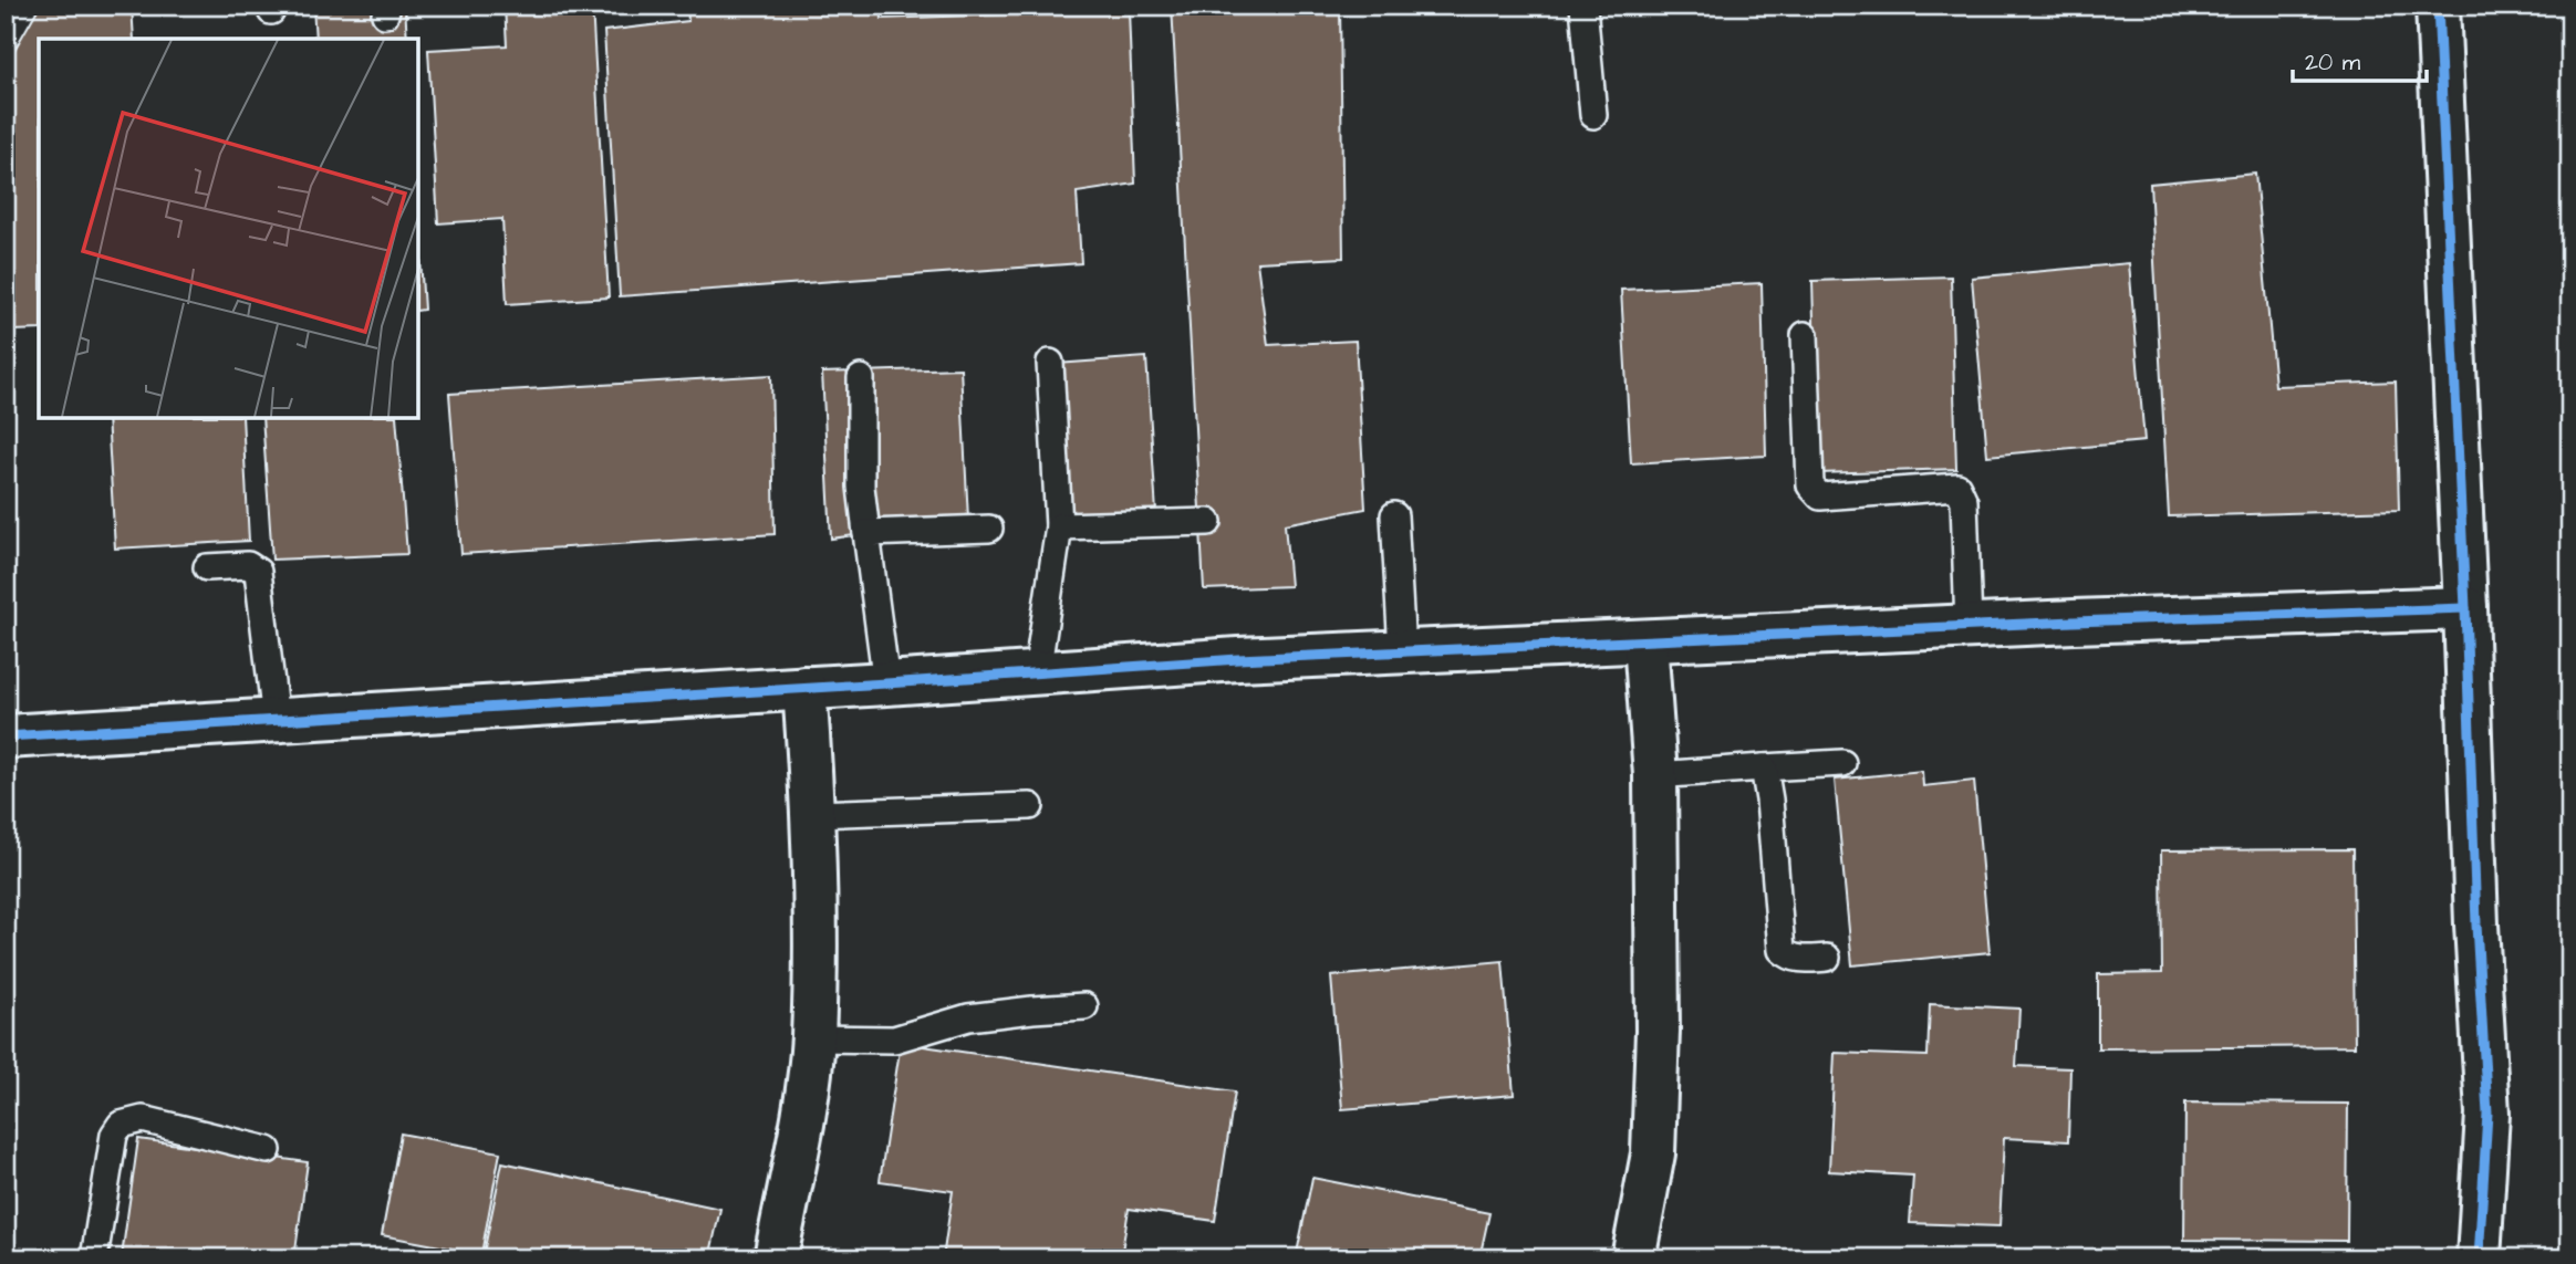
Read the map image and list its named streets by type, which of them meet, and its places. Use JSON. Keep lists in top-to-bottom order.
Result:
{
  "scale_bar": "20 m"
}
